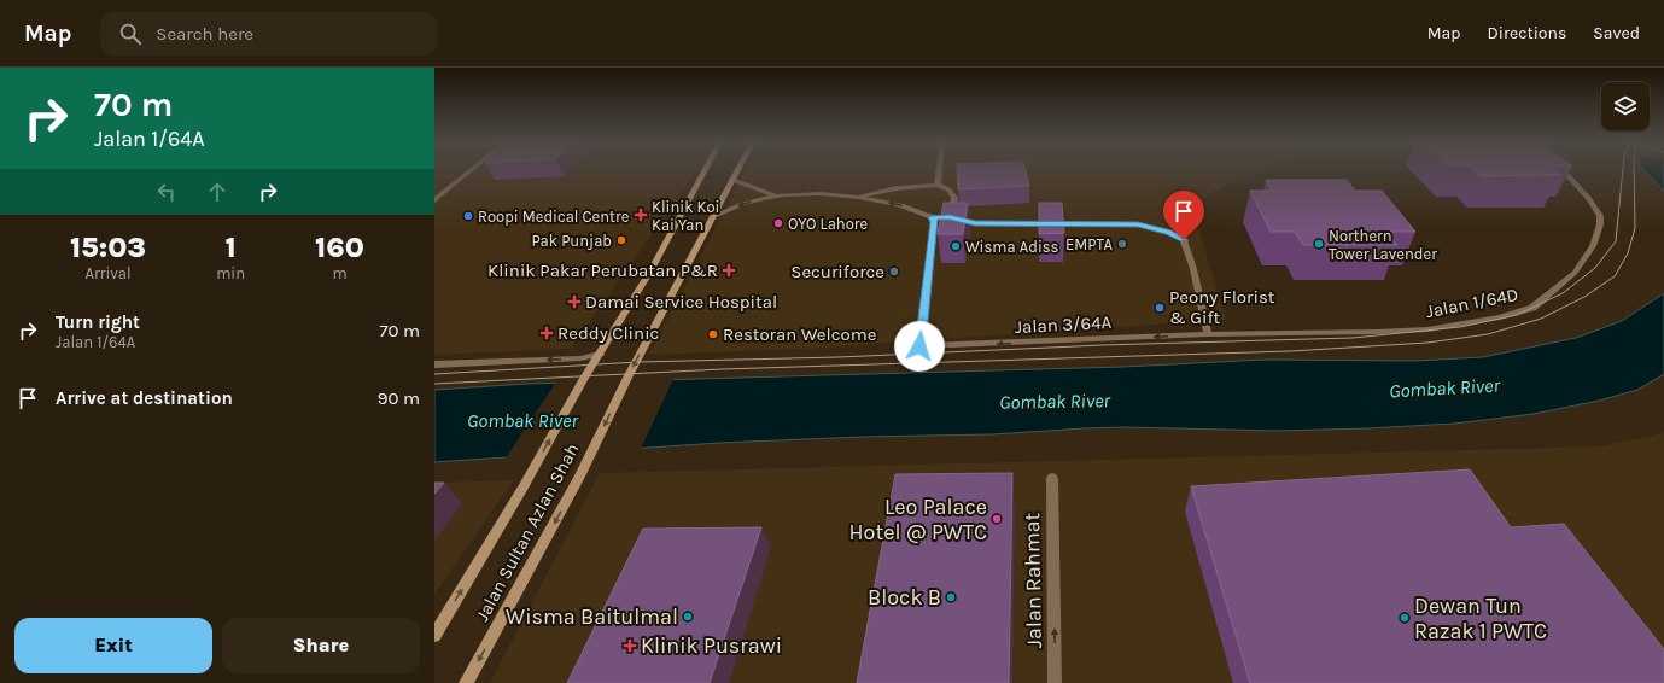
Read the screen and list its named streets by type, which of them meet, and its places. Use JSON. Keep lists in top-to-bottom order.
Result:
{
  "streets": {
    "main road": ["Jalan Sultan Azlan Shah"],
    "street": ["Jalan 1/64D", "Jalan 3/64A", "Jalan Rahmat"]
  },
  "crossings": [
    ["Jalan 1/64D", "Jalan 3/64A"]
  ],
  "one_way": ["Jalan Rahmat"],
  "water": ["Gombak River"],
  "places": {
    "health": [
      "Klinik Koi Kai Yan",
      "Klinik Pakar Perubatan P&R",
      "Damai Service Hospital",
      "Reddy Clinic",
      "Klinik Pusrawi"
    ],
    "other": [
      "Roopi Medical Centre",
      "OYO Lahore",
      "Pak Punjab",
      "EMPTA",
      "Northern Tower Lavender",
      "Wisma Adiss",
      "Securiforce",
      "Peony Florist & Gift",
      "Restoran Welcome",
      "Leo Palace Hotel @ PWTC",
      "Block B",
      "Wisma Baitulmal",
      "Dewan Tun Razak 1 PWTC"
    ]
  },
  "page": {
    "header": "Map",
    "search": "Search here",
    "nav": ["Map", "Directions", "Saved"],
    "turn": ["70 m", "Jalan 1/64A"],
    "eta": [
      "15:03",
      "Arrival",
      "1",
      "min",
      "160",
      "m"
    ],
    "list": [
      {
        "name": "Turn right",
        "note": "Jalan 1/64A",
        "value": "70 m"
      },
      {
        "name": "Arrive at destination",
        "value": "90 m"
      }
    ],
    "buttons": ["Exit", "Share"]
  }
}
